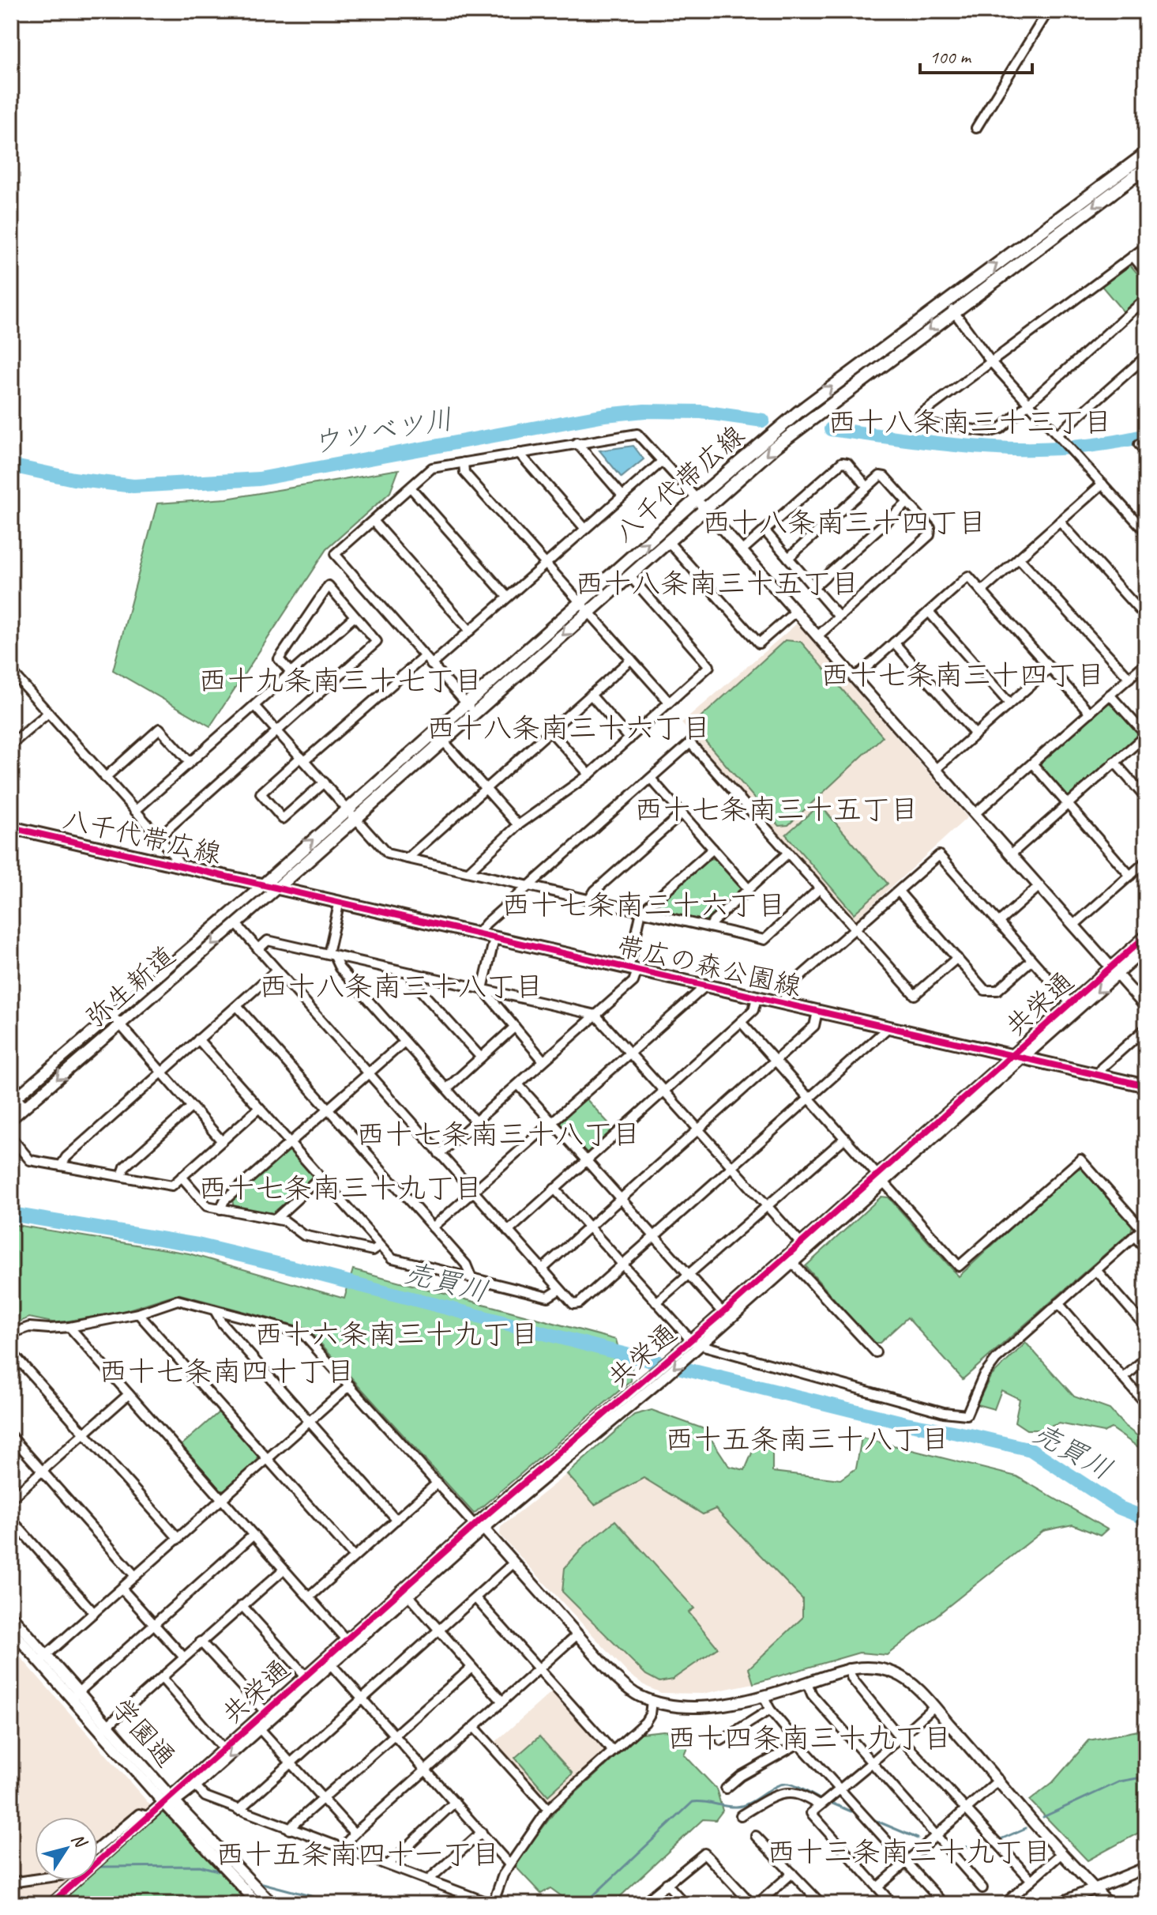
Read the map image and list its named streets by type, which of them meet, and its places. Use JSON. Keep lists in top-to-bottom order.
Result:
{
  "streets": {
    "main road": ["八千代帯広線", "帯広の森公園線"],
    "street": ["弥生新道", "共栄通", "学園通"]
  },
  "crossings": [
    ["八千代帯広線", "帯広の森公園線"],
    ["八千代帯広線", "弥生新道"],
    ["帯広の森公園線", "弥生新道"],
    ["帯広の森公園線", "共栄通"],
    ["共栄通", "学園通"]
  ],
  "districts": [
    "西十八条南三十三丁目",
    "西十八条南三十四丁目",
    "西十八条南三十五丁目",
    "西十七条南三十四丁目",
    "西十九条南三十七丁目",
    "西十八条南三十六丁目",
    "西十七条南三十五丁目",
    "西十七条南三十六丁目",
    "西十八条南三十八丁目",
    "西十七条南三十八丁目",
    "西十七条南三十九丁目",
    "西十六条南三十九丁目",
    "西十七条南四十丁目",
    "西十五条南三十八丁目",
    "西十四条南三十九丁目",
    "西十三条南三十九丁目",
    "西十五条南四十一丁目"
  ],
  "water": ["ウツベツ川", "売買川"],
  "scale_bar": "100 m",
  "north": "top right"
}
